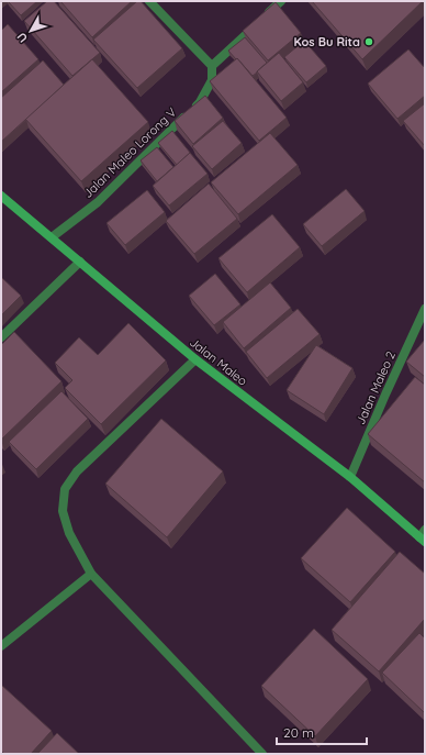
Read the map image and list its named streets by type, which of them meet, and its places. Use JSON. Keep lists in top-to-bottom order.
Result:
{
  "streets": {
    "street": ["Jalan Maleo Lorong V", "Jalan Maleo", "Jalan Maleo 2"]
  },
  "crossings": [
    ["Jalan Maleo Lorong V", "Jalan Maleo"],
    ["Jalan Maleo", "Jalan Maleo 2"]
  ],
  "places": ["Kos Bu Rita"],
  "scale_bar": "20 m",
  "north": "bottom left"
}
